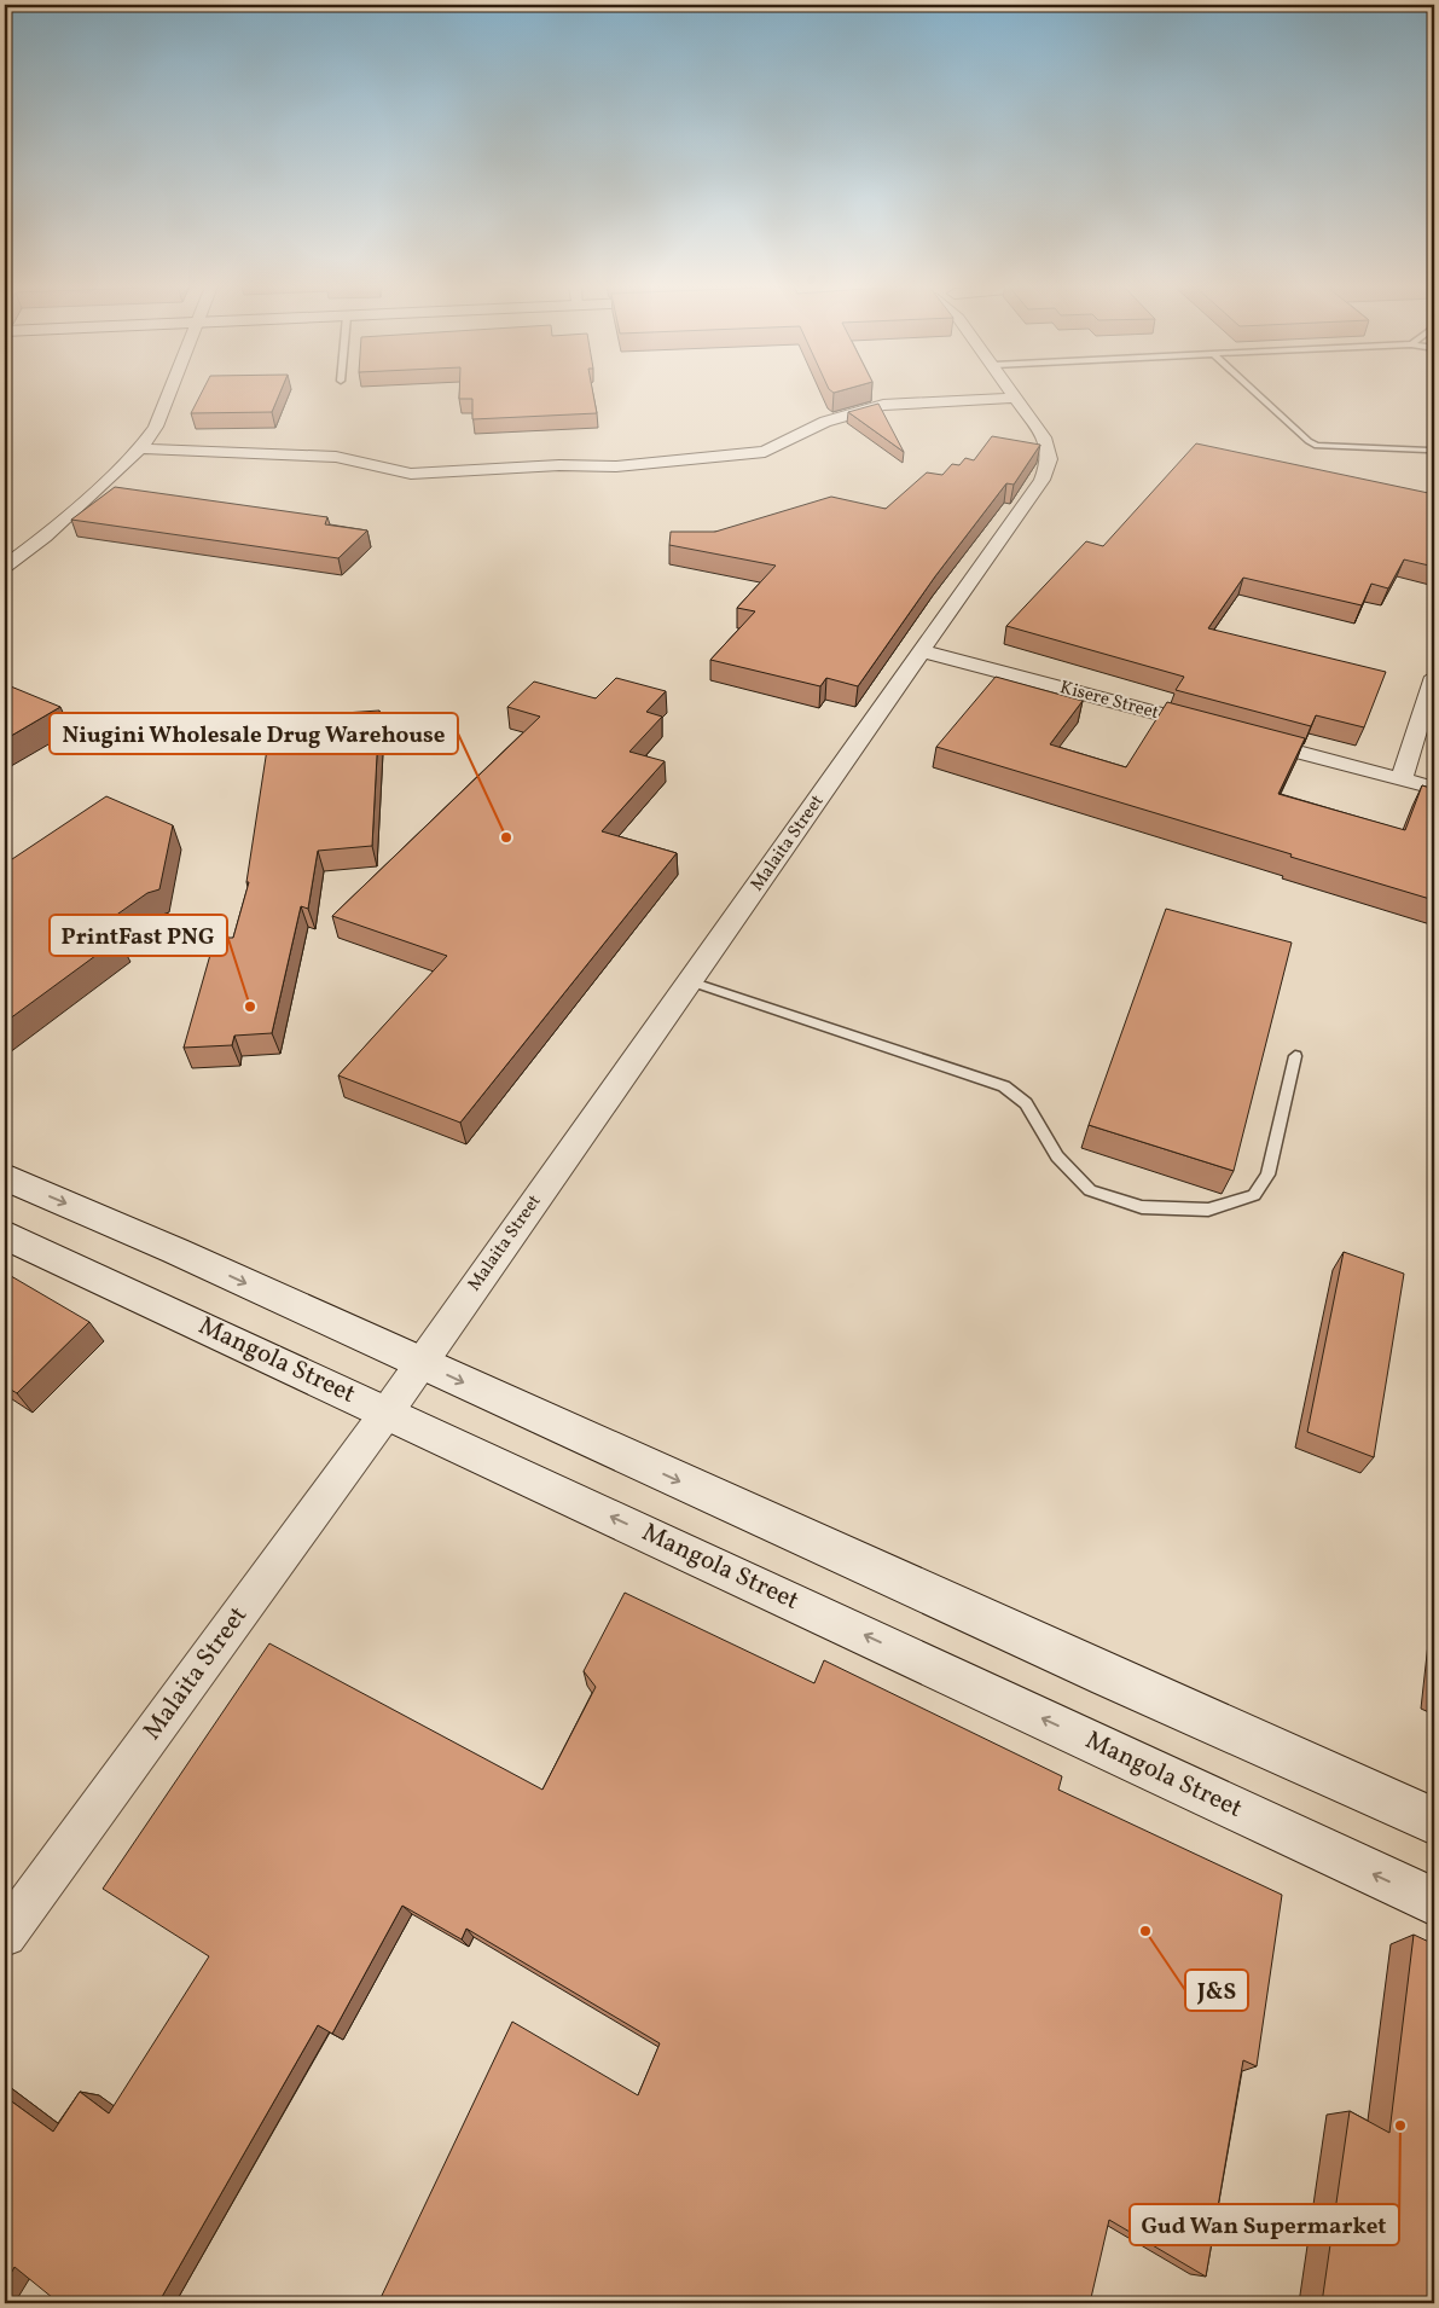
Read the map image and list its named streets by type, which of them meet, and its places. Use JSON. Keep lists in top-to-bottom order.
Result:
{
  "streets": {
    "main road": ["Mangola Street"],
    "street": ["Kisere Street", "Malaita Street"]
  },
  "crossings": [
    ["Kisere Street", "Malaita Street"],
    ["Malaita Street", "Mangola Street"]
  ],
  "places": [
    "Niugini Wholesale Drug Warehouse",
    "PrintFast PNG",
    "J&S",
    "Gud Wan Supermarket"
  ]
}
